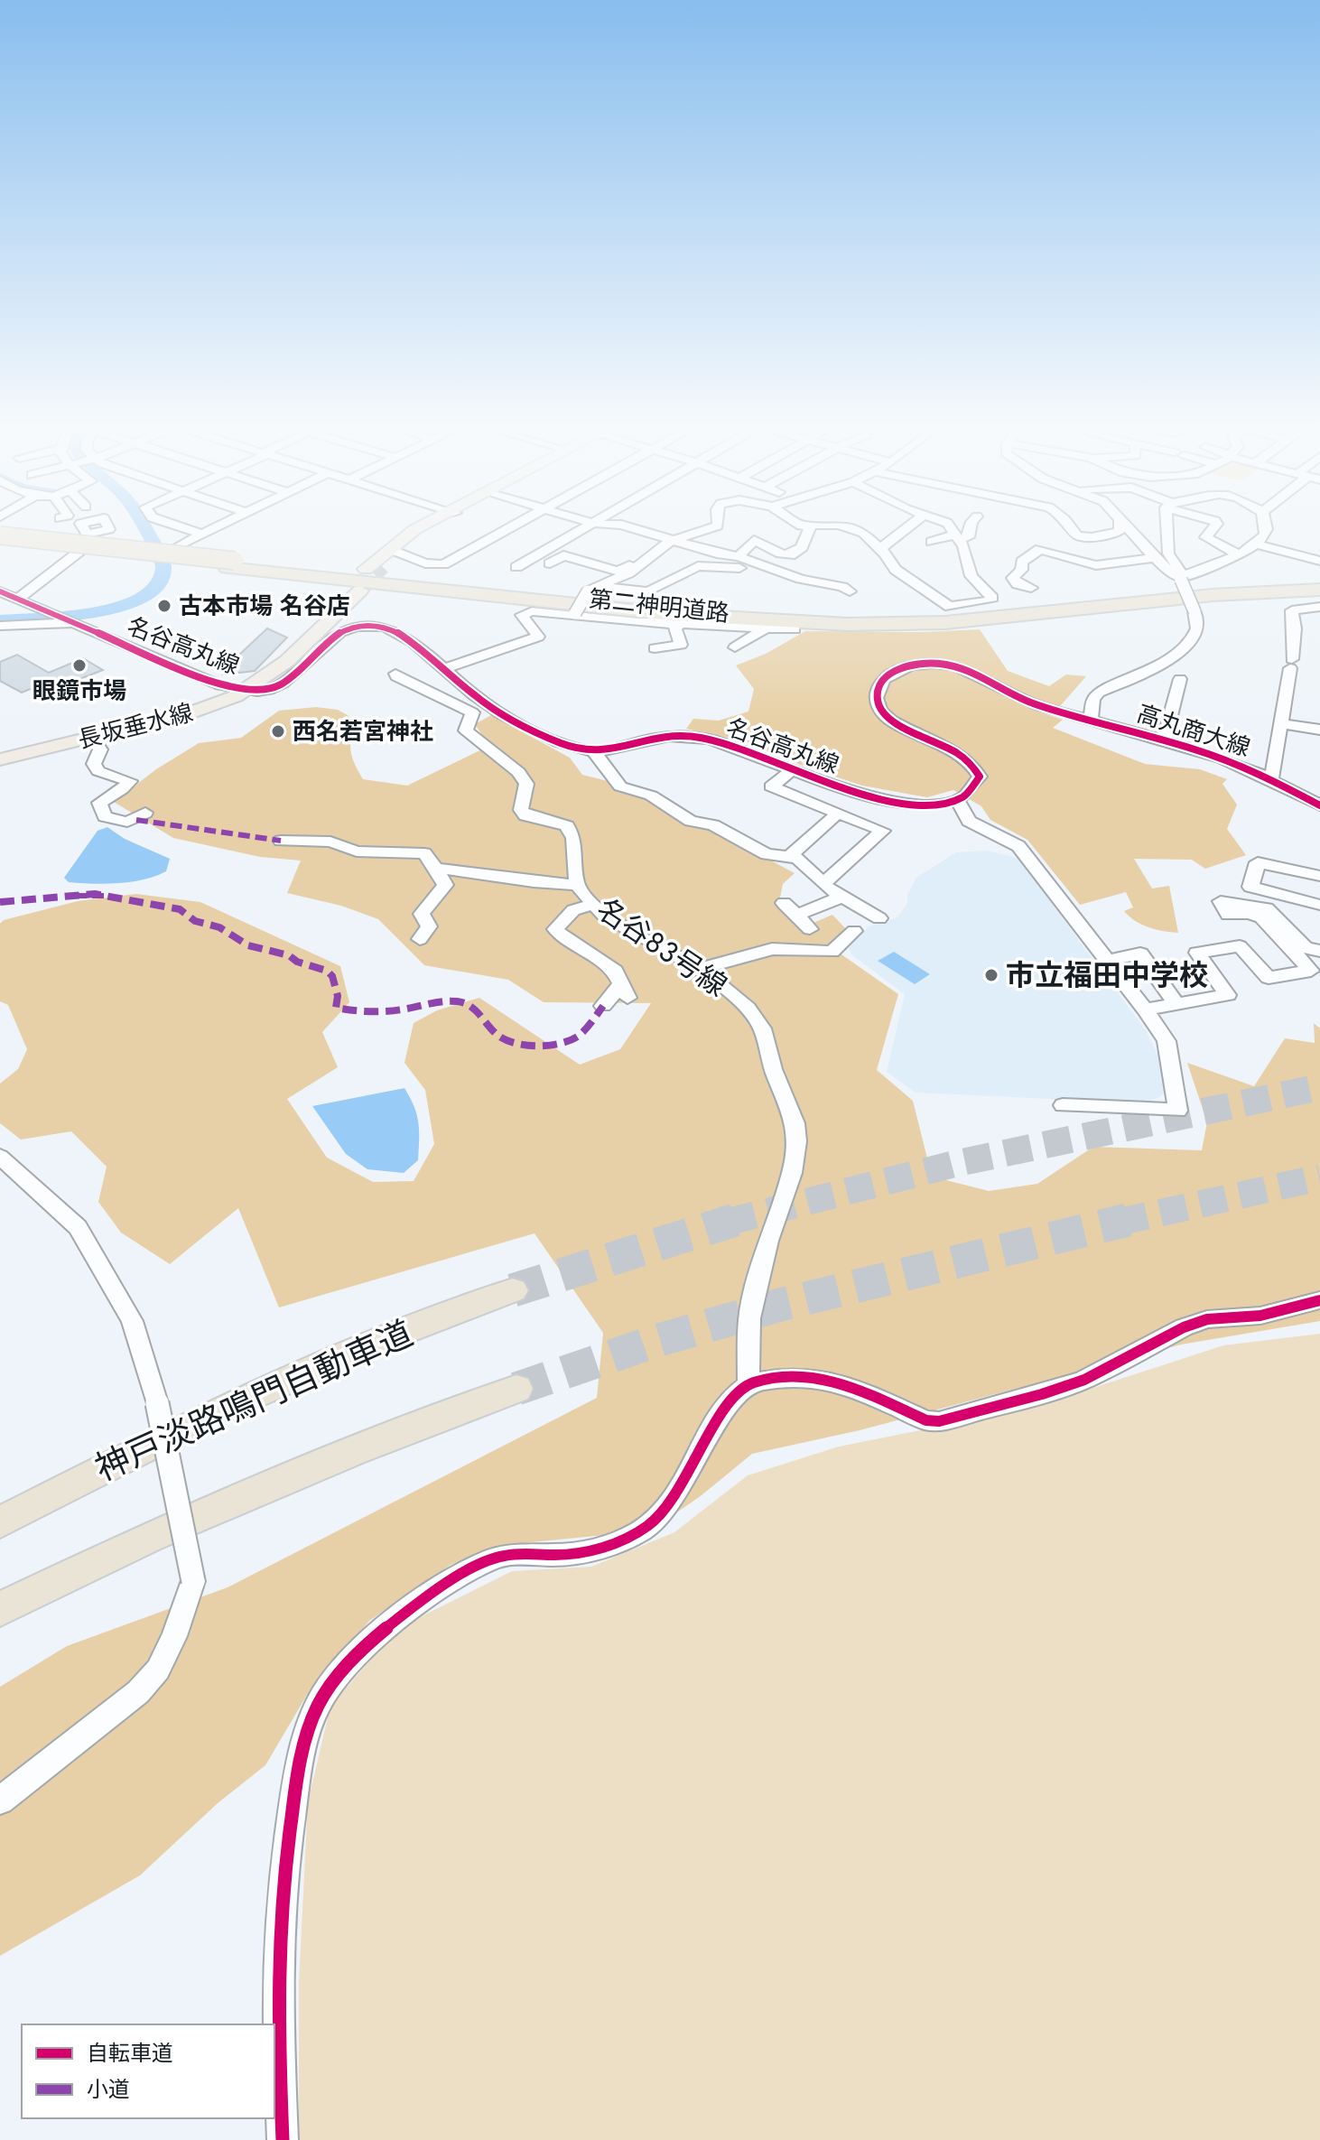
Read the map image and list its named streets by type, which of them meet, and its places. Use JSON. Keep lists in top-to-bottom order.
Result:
{
  "streets": {
    "highway": ["第二神明道路", "神戸淡路鳴門自動車道"],
    "main road": ["長坂垂水線"],
    "street": ["名谷高丸線", "高丸商大線", "名谷８３号線"]
  },
  "crossings": [
    ["名谷高丸線", "長坂垂水線"]
  ],
  "places": [
    "古本市場 名谷店",
    "眼鏡市場",
    "西名若宮神社",
    "市立福田中学校"
  ],
  "legend": ["自転車道", "小道"]
}
